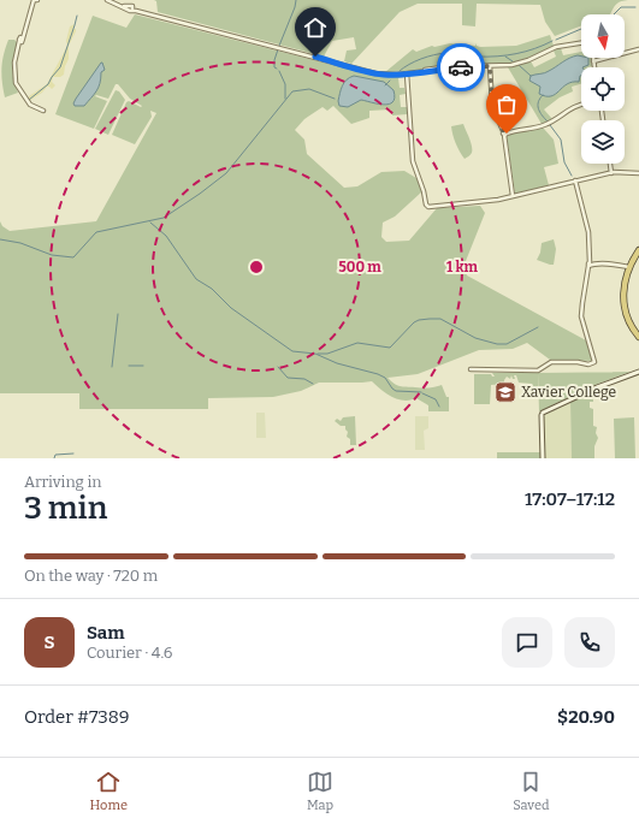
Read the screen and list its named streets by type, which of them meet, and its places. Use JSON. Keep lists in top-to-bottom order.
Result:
{
  "places": {
    "school or university": ["Xavier College"]
  },
  "north": "bottom",
  "page": {
    "heading": ["3 min", "Arriving in", "17:07–17:12"],
    "panel": [
      "Sam",
      "Courier · 4.6",
      "Order #7389",
      "$20.90"
    ],
    "bar": "On the way · 720 m",
    "round": "S",
    "tabs": ["Home", "Map", "Saved"]
  },
  "rings": ["500 m", "1 km"]
}
